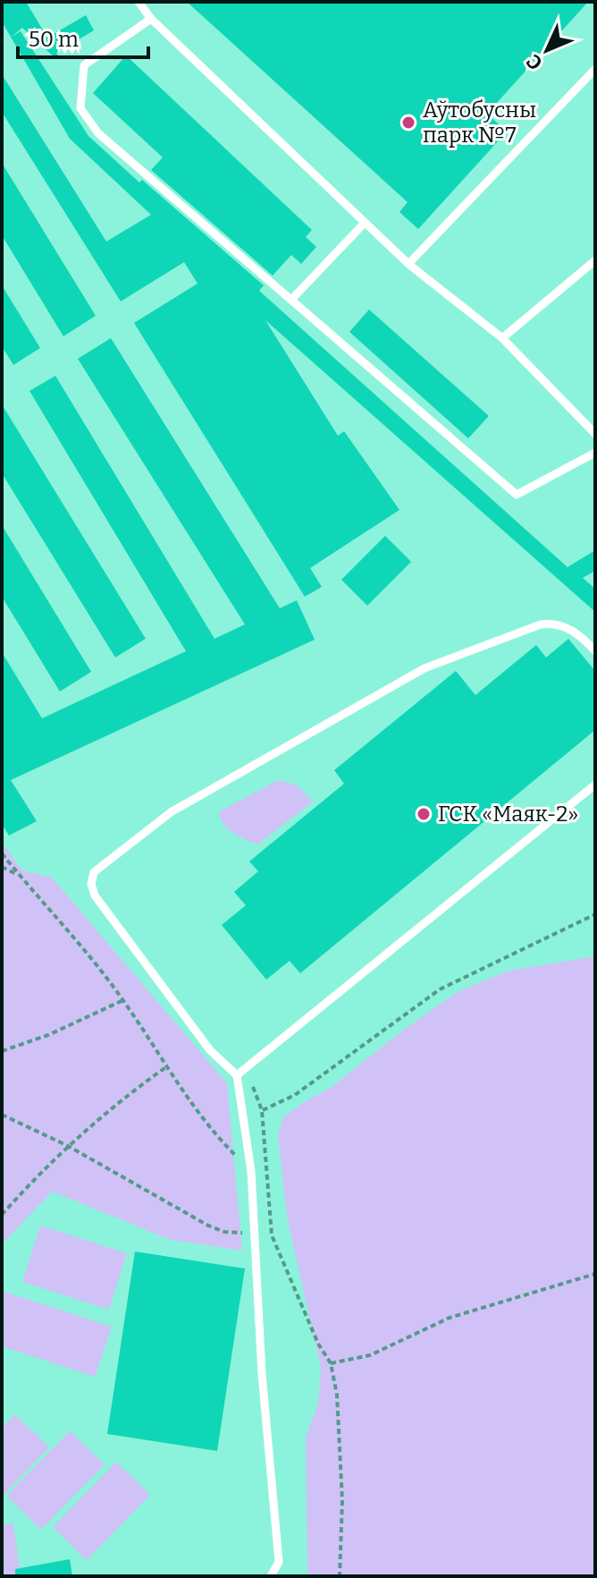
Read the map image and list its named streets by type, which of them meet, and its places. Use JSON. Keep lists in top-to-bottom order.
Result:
{
  "places": ["Аўтобусны парк №7", "ГСК «Маяк-2»"],
  "scale_bar": "50 m",
  "north": "bottom left"
}
